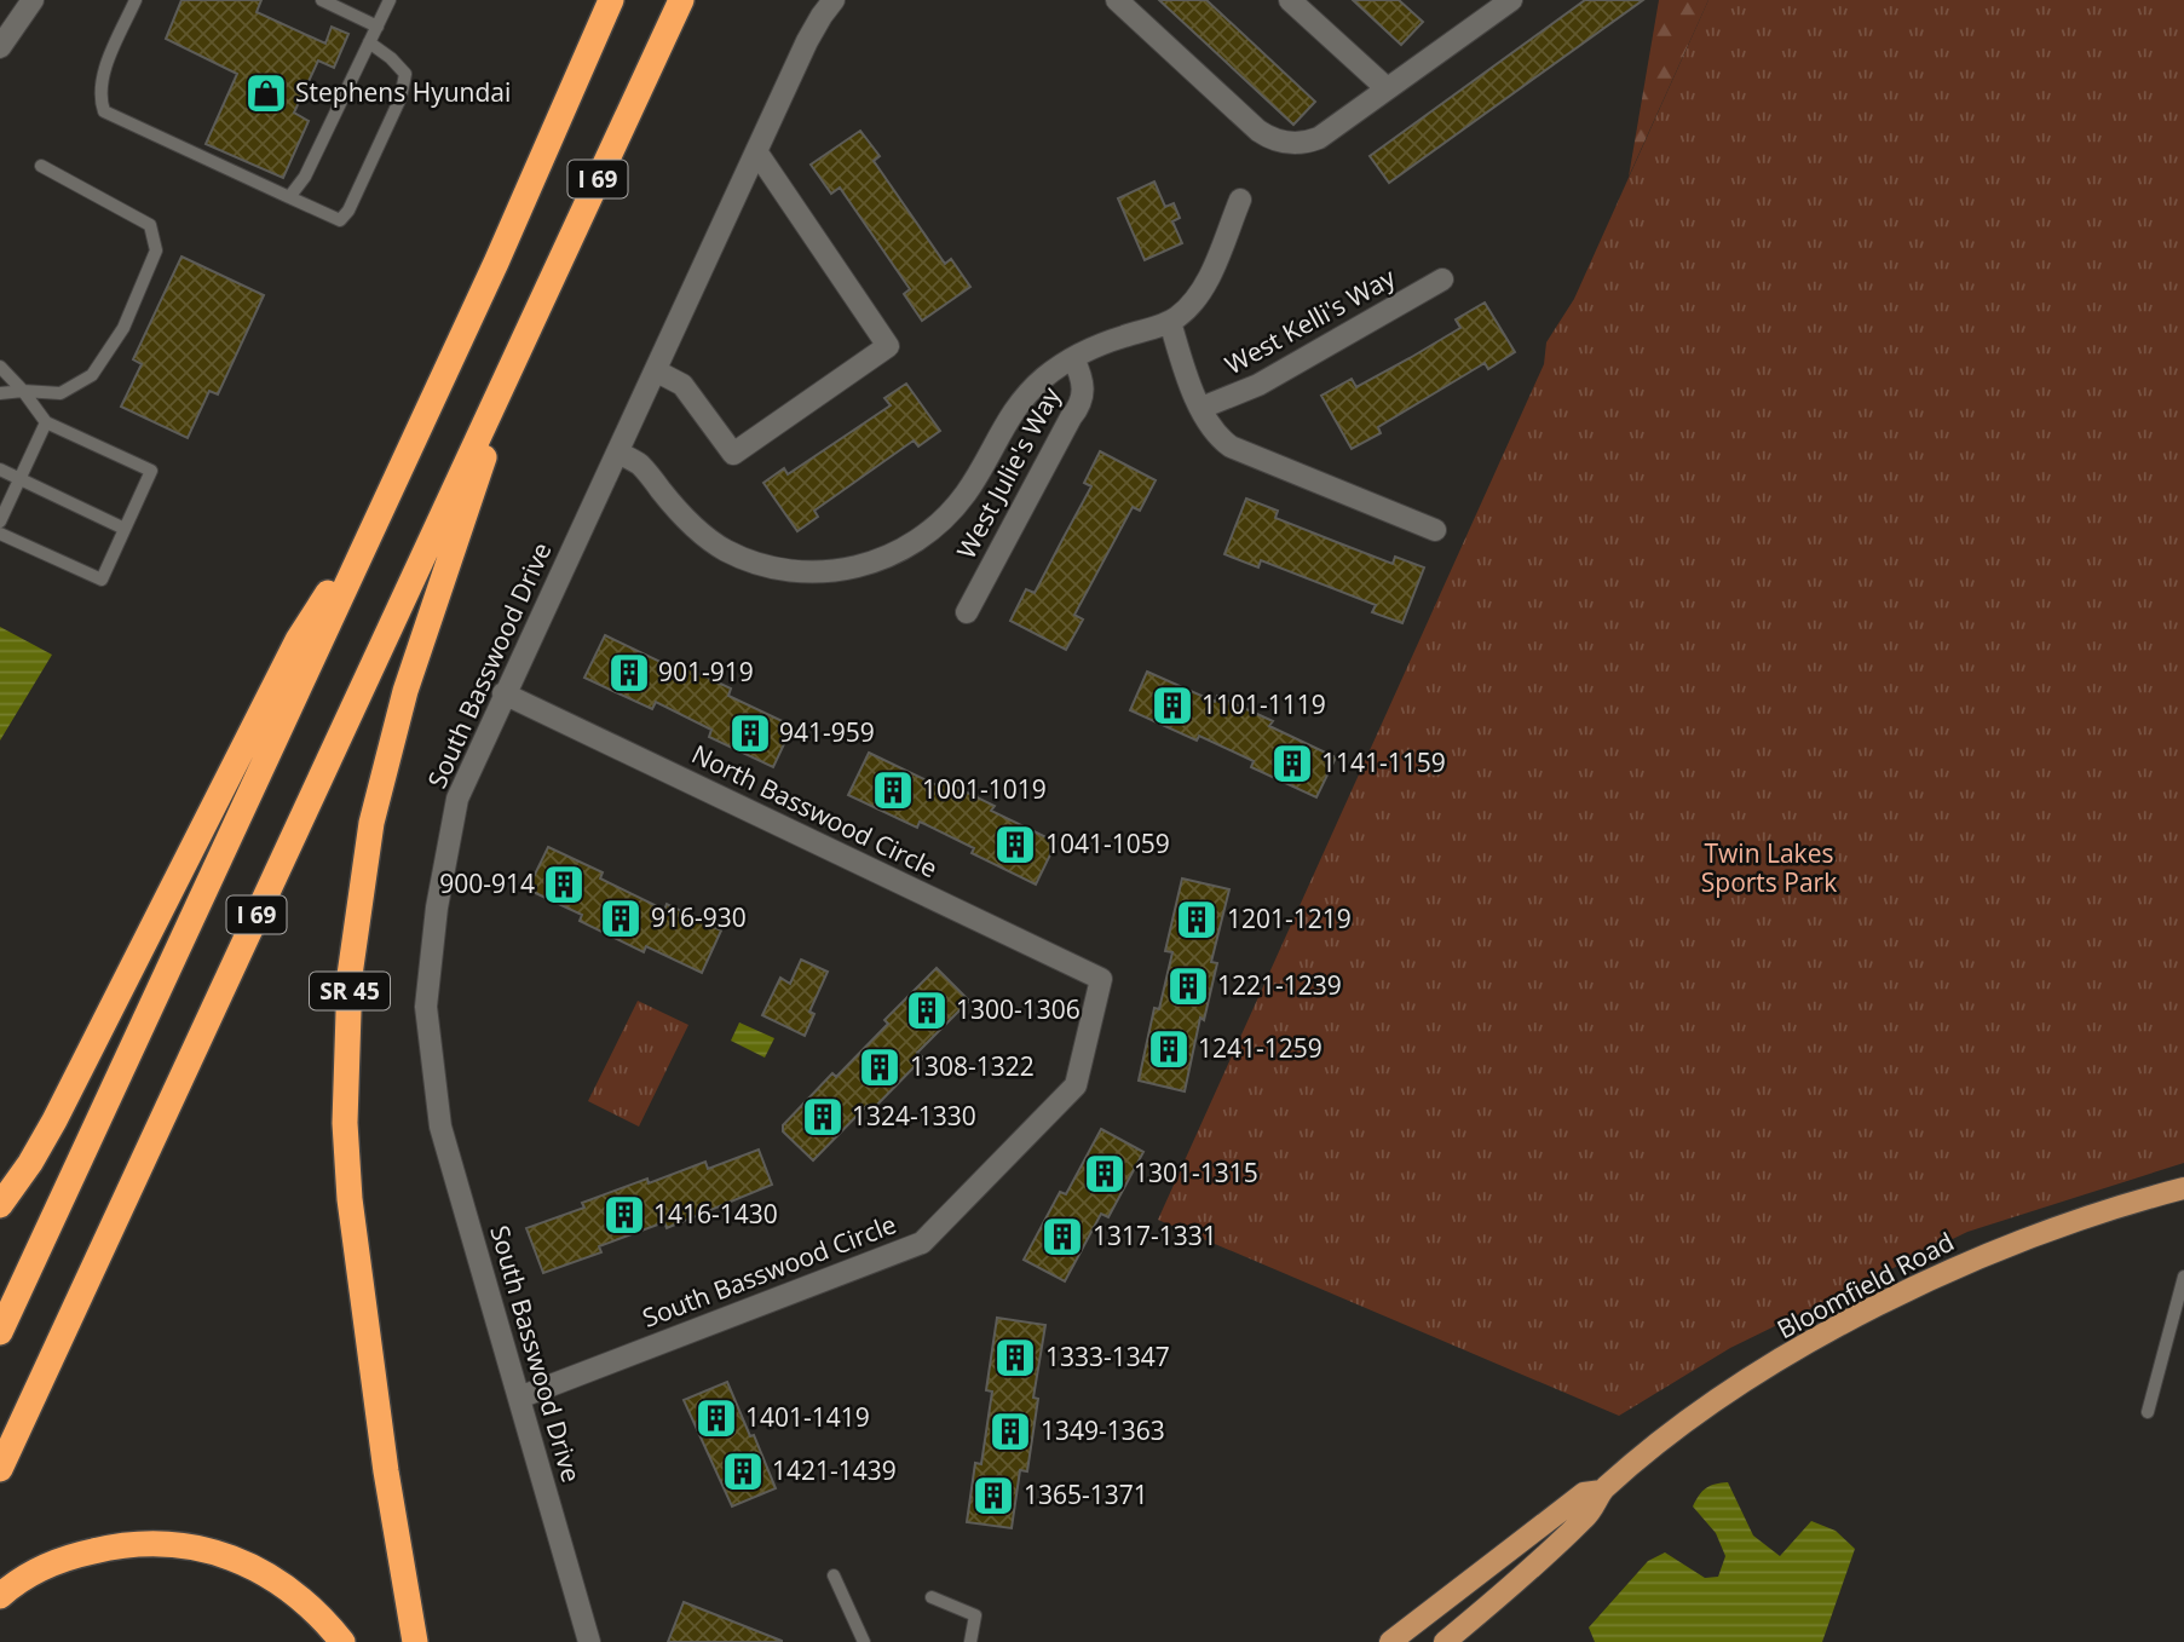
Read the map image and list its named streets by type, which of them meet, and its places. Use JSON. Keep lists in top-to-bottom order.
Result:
{
  "streets": {
    "highway": ["I 69", "SR 45"],
    "main road": ["Bloomfield Road"],
    "street": [
      "West Kelli's Way",
      "West Julie's Way",
      "South Basswood Drive",
      "North Basswood Circle",
      "South Basswood Circle"
    ]
  },
  "crossings": [
    ["I 69", "SR 45"],
    ["South Basswood Drive", "North Basswood Circle"],
    ["South Basswood Drive", "South Basswood Circle"],
    ["North Basswood Circle", "South Basswood Circle"]
  ],
  "parks": ["Twin Lakes Sports Park"],
  "places": {
    "shop": ["Stephens Hyundai"],
    "building": [
      "901-919",
      "1101-1119",
      "941-959",
      "1141-1159",
      "1001-1019",
      "1041-1059",
      "900-914",
      "916-930",
      "1201-1219",
      "1221-1239",
      "1300-1306",
      "1241-1259",
      "1308-1322",
      "1324-1330",
      "1301-1315",
      "1416-1430",
      "1317-1331",
      "1333-1347",
      "1401-1419",
      "1349-1363",
      "1421-1439",
      "1365-1371"
    ]
  }
}
